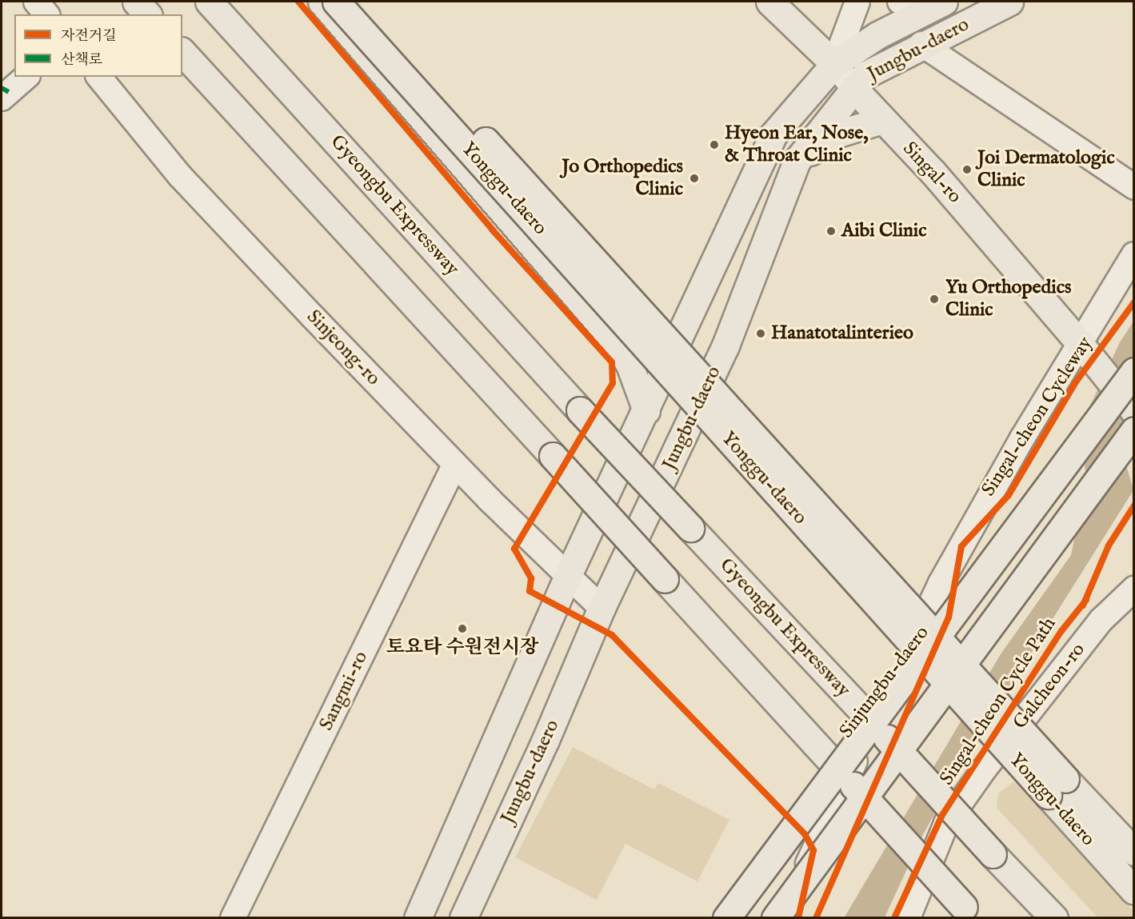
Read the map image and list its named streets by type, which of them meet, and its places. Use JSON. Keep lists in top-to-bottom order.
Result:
{
  "streets": {
    "main road": [
      "Jungbu-daero",
      "Singal-ro",
      "Yonggu-daero",
      "Gyeongbu Expressway",
      "Sinjungbu-daero"
    ],
    "street": ["Sinjeong-ro", "Galcheon-ro", "Sangmi-ro"],
    "cycle path": ["Singal-cheon Cycleway", "Singal-cheon Cycle Path"]
  },
  "crossings": [
    ["Jungbu-daero", "Singal-ro"],
    ["Jungbu-daero", "Sinjeong-ro"],
    ["Sinjeong-ro", "Sangmi-ro"]
  ],
  "places": [
    "Hyeon Ear, Nose, & Throat Clinic",
    "Joi Dermatologic Clinic",
    "Jo Orthopedics Clinic",
    "Aibi Clinic",
    "Yu Orthopedics Clinic",
    "Hanatotalinterieo",
    "토요타 수원전시장"
  ],
  "legend": ["자전거길", "산책로"]
}
